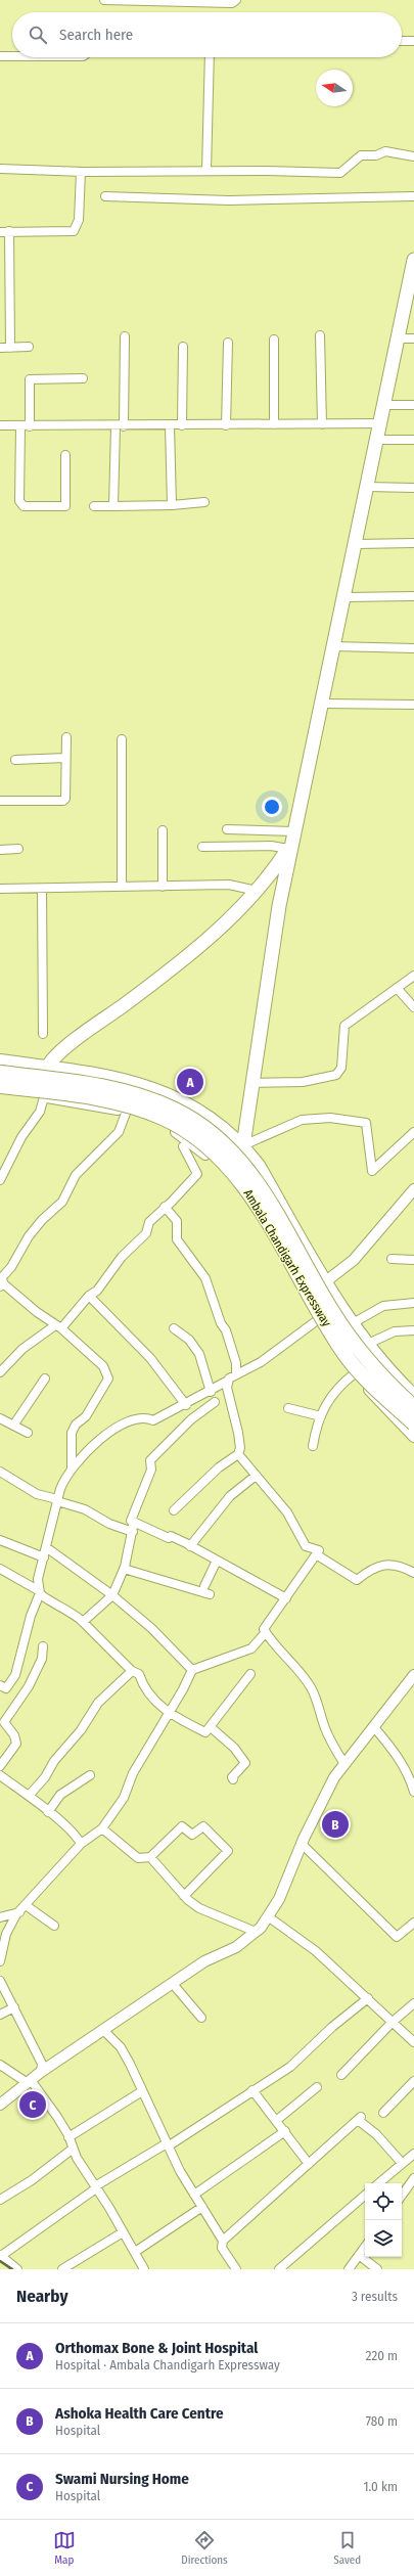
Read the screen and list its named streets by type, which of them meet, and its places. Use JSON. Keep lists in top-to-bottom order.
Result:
{
  "streets": {
    "highway": ["Ambala Chandigarh Expressway"]
  },
  "north": "left",
  "page": {
    "search": "Search here",
    "pins": ["A", "B", "C"],
    "heading": ["Nearby", "3 results"],
    "list": [
      {
        "mark": "A",
        "name": "Orthomax Bone & Joint Hospital",
        "note": "Hospital · Ambala Chandigarh Expressway",
        "value": "220 m"
      },
      {
        "mark": "B",
        "name": "Ashoka Health Care Centre",
        "note": "Hospital",
        "value": "780 m"
      },
      {
        "mark": "C",
        "name": "Swami Nursing Home",
        "note": "Hospital",
        "value": "1.0 km"
      }
    ],
    "nav": ["Map", "Directions", "Saved"]
  }
}
